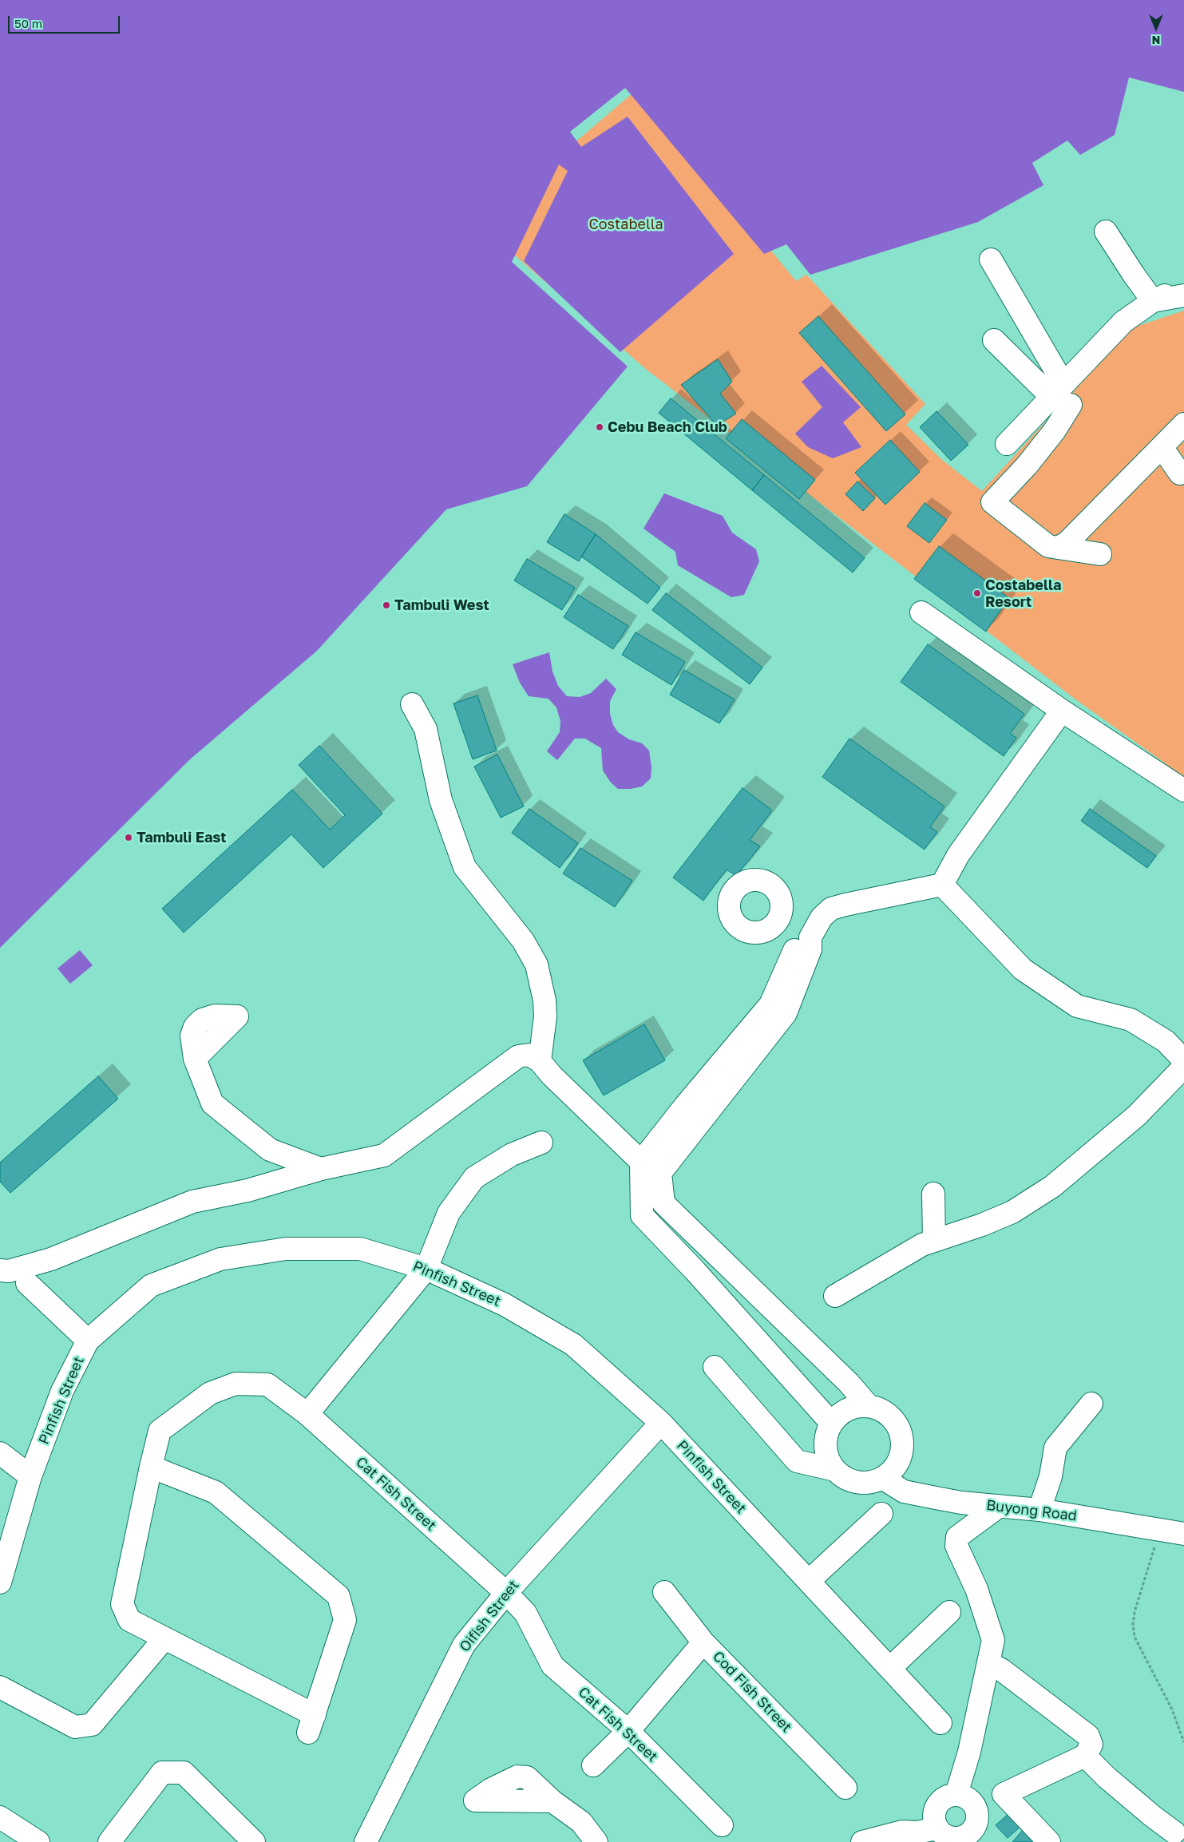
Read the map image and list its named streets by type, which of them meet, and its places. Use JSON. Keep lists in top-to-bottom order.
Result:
{
  "streets": {
    "street": [
      "Pinfish Street",
      "Cat Fish Street",
      "Buyong Road",
      "Oifish Street",
      "Cod Fish Street"
    ]
  },
  "crossings": [
    ["Pinfish Street", "Oifish Street"],
    ["Cat Fish Street", "Oifish Street"]
  ],
  "parks": ["Costabella"],
  "places": [
    "Cebu Beach Club",
    "Costabella Resort",
    "Tambuli West",
    "Tambuli East"
  ],
  "scale_bar": "50 m",
  "north": "bottom"
}
